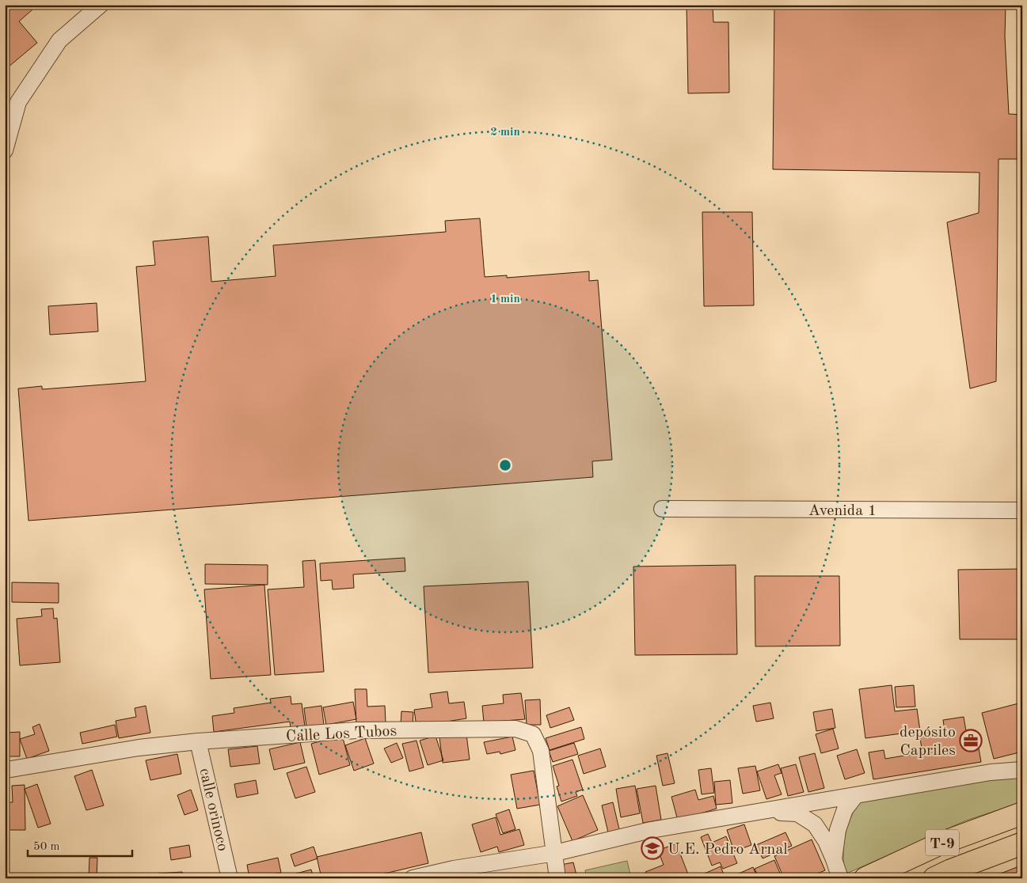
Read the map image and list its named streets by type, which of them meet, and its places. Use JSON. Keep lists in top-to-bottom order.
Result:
{
  "streets": {
    "highway": ["T-9"],
    "street": ["Avenida 1", "Calle Los Tubos", "calle orinoco"]
  },
  "crossings": [
    ["Calle Los Tubos", "calle orinoco"]
  ],
  "places": {
    "office": ["depósito Capriles"],
    "school or university": ["U.E. Pedro Arnal"]
  },
  "scale_bar": "50 m",
  "rings": ["2 min", "1 min"]
}
